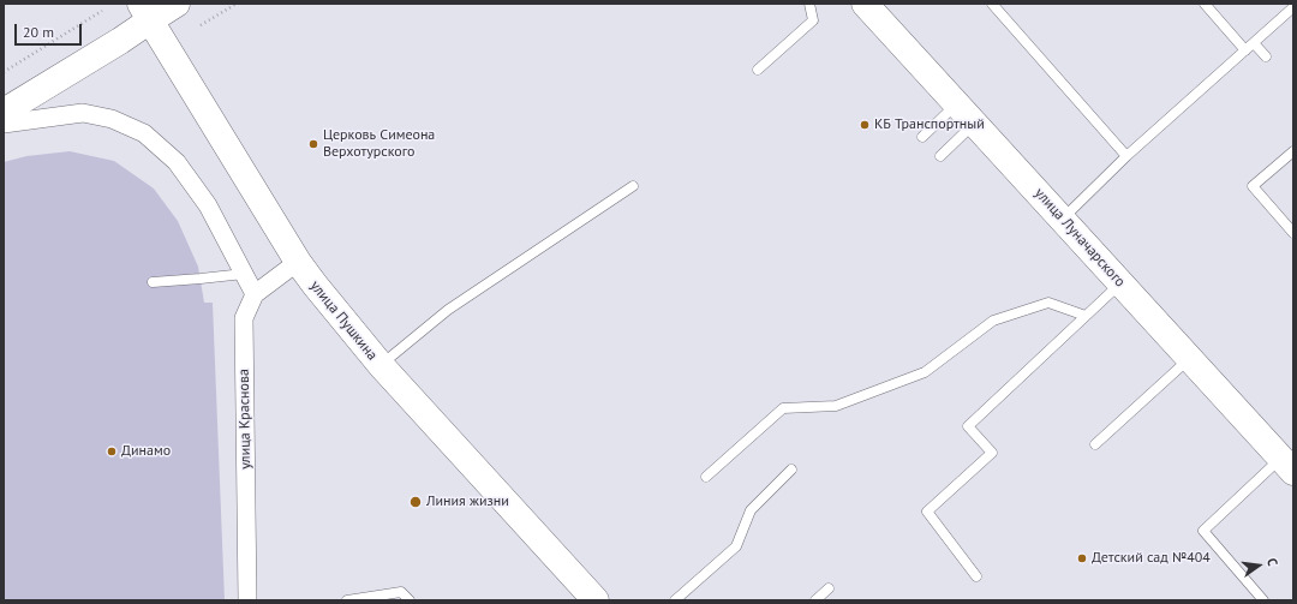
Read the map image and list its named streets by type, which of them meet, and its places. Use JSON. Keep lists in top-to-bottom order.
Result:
{
  "streets": {
    "main road": ["улица Луначарского", "улица Пушкина"],
    "street": ["улица Краснова"]
  },
  "crossings": [
    ["улица Пушкина", "улица Краснова"]
  ],
  "places": [
    "КБ Транспортный",
    "Церковь Симеона Верхотурского",
    "Динамо",
    "Линия жизни",
    "Детский сад №404"
  ],
  "scale_bar": "20 m",
  "north": "right"
}
